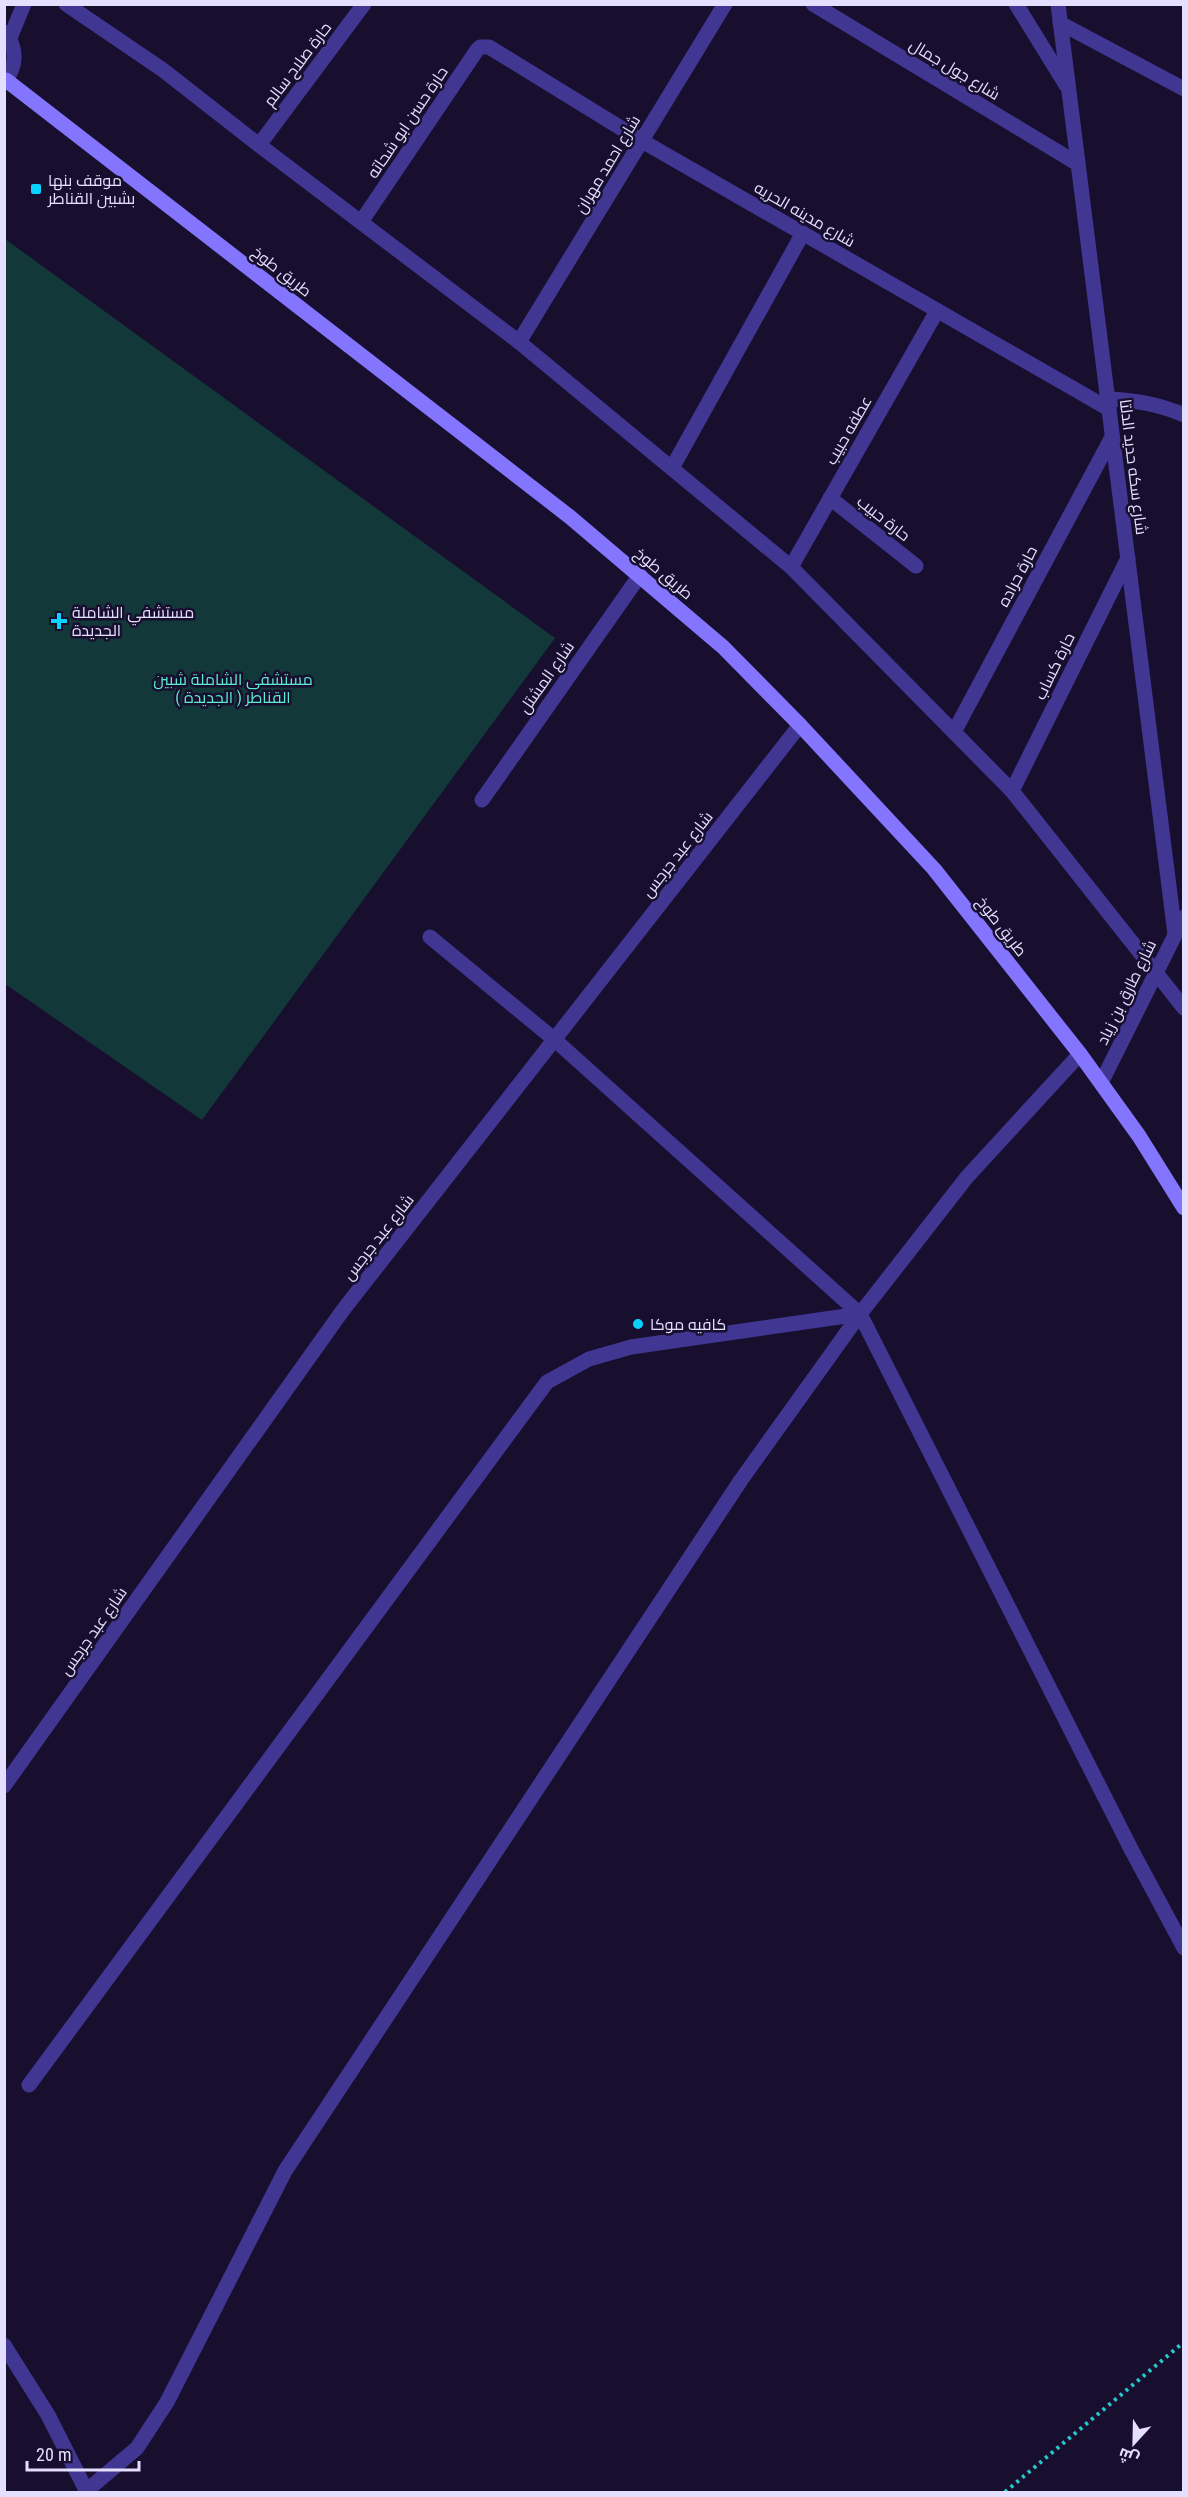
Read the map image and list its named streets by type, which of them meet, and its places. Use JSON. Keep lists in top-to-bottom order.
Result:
{
  "streets": {
    "main road": ["طريق طوخ"],
    "street": [
      "حارة صلاح سالم",
      "شارع جول جمال",
      "حارة حسن ابو شحاته",
      "شارع احمد مهران",
      "شارع مدينه الحريه",
      "عطفه حبيب",
      "شارع سكه حديد الدلتا",
      "حارة حبيب",
      "حارة حراده",
      "حارة كساب",
      "شارع المشتل",
      "شارع عبد جرجس",
      "شارع طارق بن زياد"
    ]
  },
  "crossings": [
    ["شارع جول جمال", "شارع سكه حديد الدلتا"],
    ["حارة حسن ابو شحاته", "شارع مدينه الحريه"],
    ["شارع احمد مهران", "شارع مدينه الحريه"],
    ["شارع مدينه الحريه", "عطفه حبيب"],
    ["شارع مدينه الحريه", "شارع سكه حديد الدلتا"],
    ["طريق طوخ", "شارع المشتل"],
    ["طريق طوخ", "شارع عبد جرجس"],
    ["طريق طوخ", "شارع طارق بن زياد"],
    ["عطفه حبيب", "حارة حبيب"],
    ["شارع سكه حديد الدلتا", "حارة حراده"],
    ["شارع سكه حديد الدلتا", "حارة كساب"],
    ["شارع سكه حديد الدلتا", "شارع طارق بن زياد"]
  ],
  "parks": ["مستشفي الشاملة شبين القناطر ( الجديدة )"],
  "places": {
    "transit": ["موقف بنها بشبين القناطر"],
    "health": ["مستشفي الشاملة الجديدة"],
    "other": ["كافيه موكا"]
  },
  "scale_bar": "20 m",
  "north": "bottom"
}
